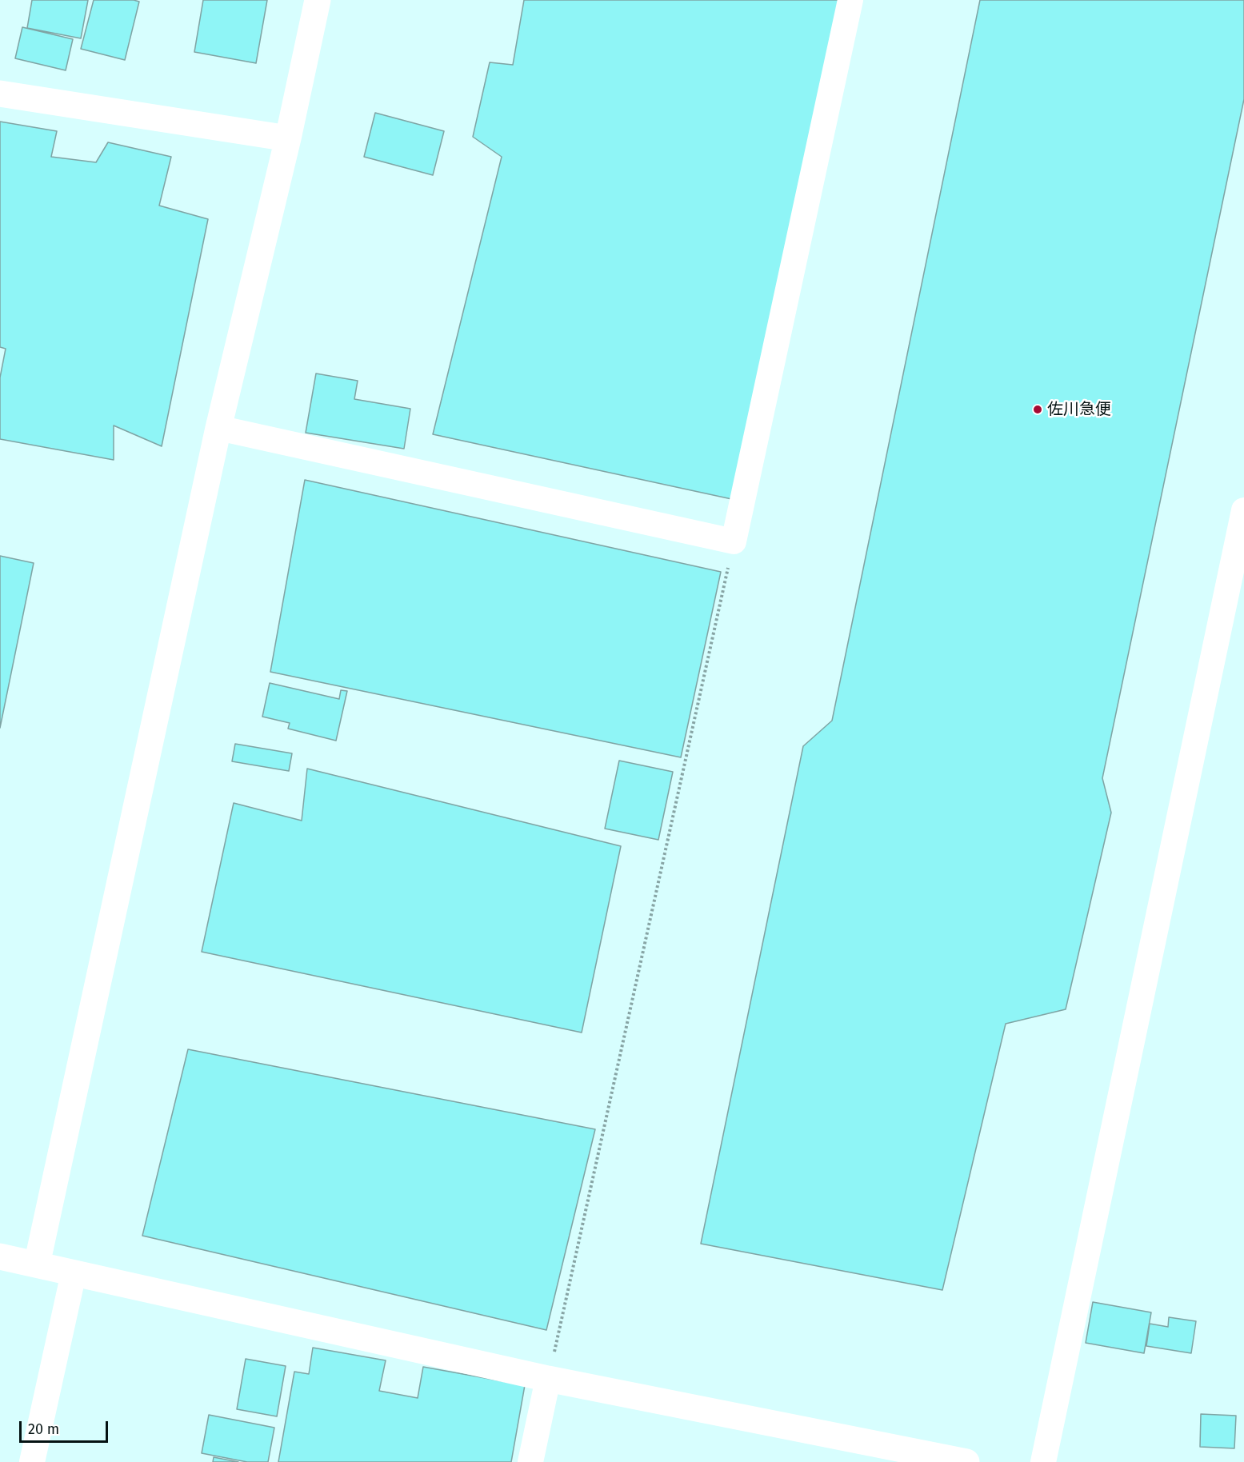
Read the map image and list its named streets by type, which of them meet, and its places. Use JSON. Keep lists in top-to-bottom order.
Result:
{
  "places": ["佐川急便"],
  "scale_bar": "20 m"
}
